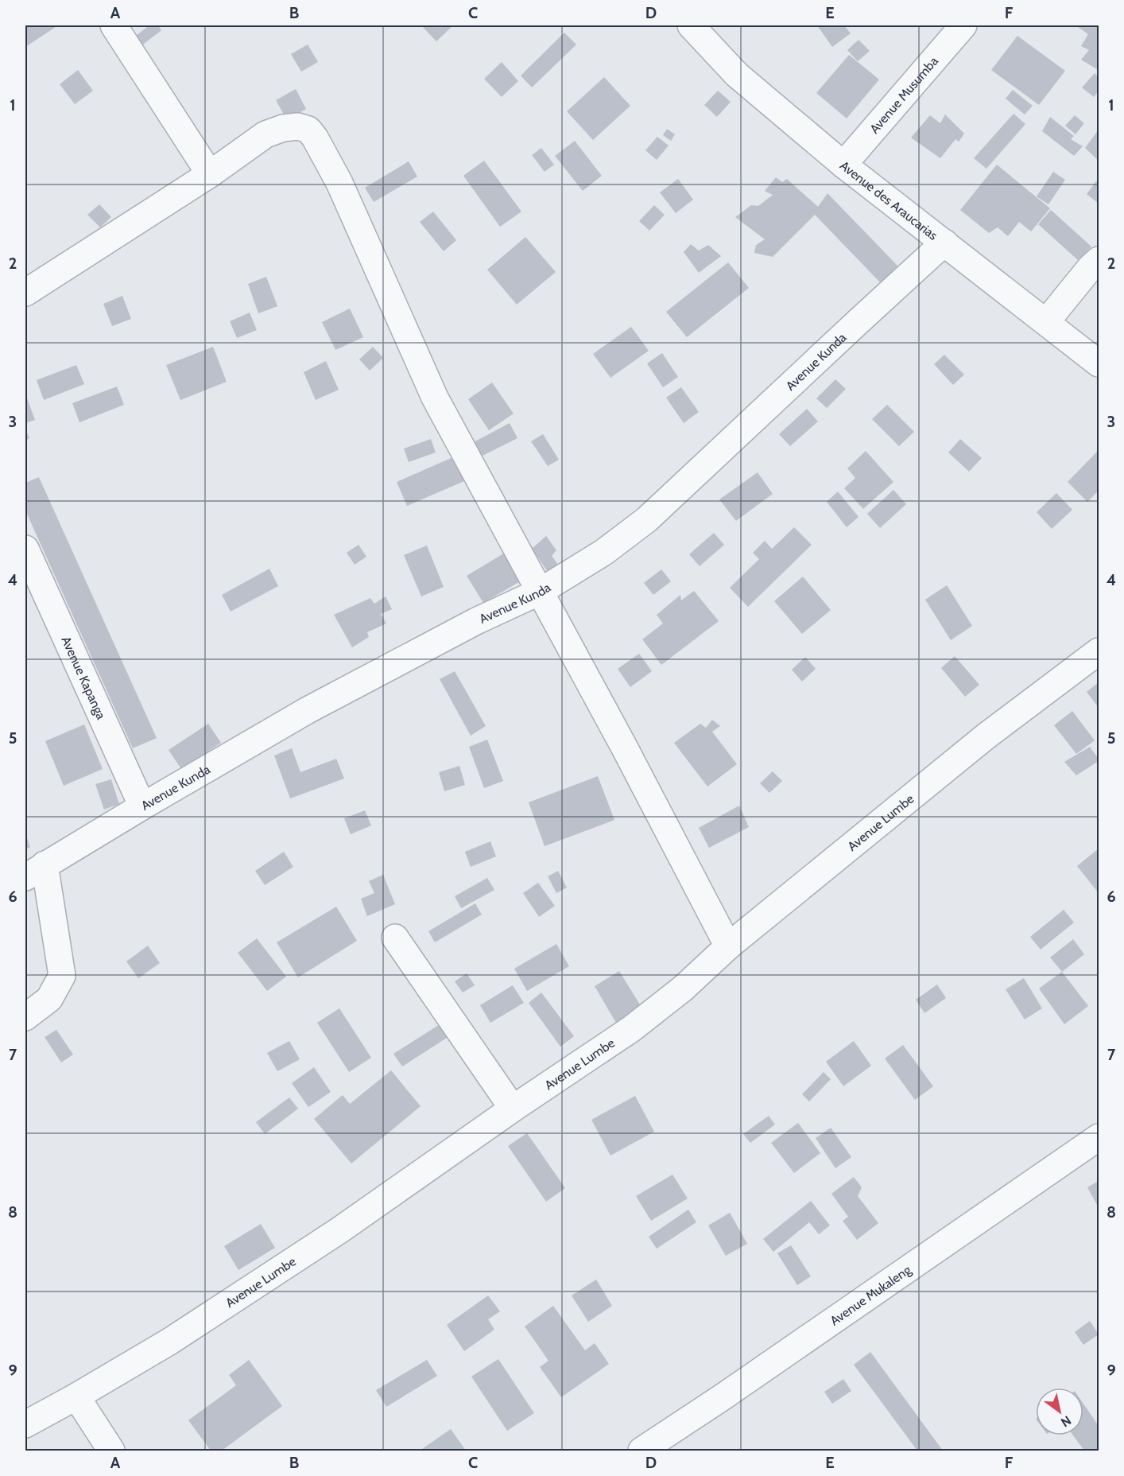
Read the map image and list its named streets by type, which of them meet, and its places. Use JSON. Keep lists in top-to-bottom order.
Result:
{
  "streets": {
    "street": [
      "Avenue Musumba",
      "Avenue des Araucarias",
      "Avenue Kunda",
      "Avenue Kapanga",
      "Avenue Lumbe",
      "Avenue Mukaleng"
    ]
  },
  "crossings": [
    ["Avenue Musumba", "Avenue des Araucarias"],
    ["Avenue des Araucarias", "Avenue Kunda"],
    ["Avenue Kunda", "Avenue Kapanga"]
  ],
  "north": "bottom right",
  "grid": {
    "columns": [
      "A",
      "B",
      "C",
      "D",
      "E",
      "F"
    ],
    "rows": [
      "1",
      "2",
      "3",
      "4",
      "5",
      "6",
      "7",
      "8",
      "9"
    ]
  }
}
